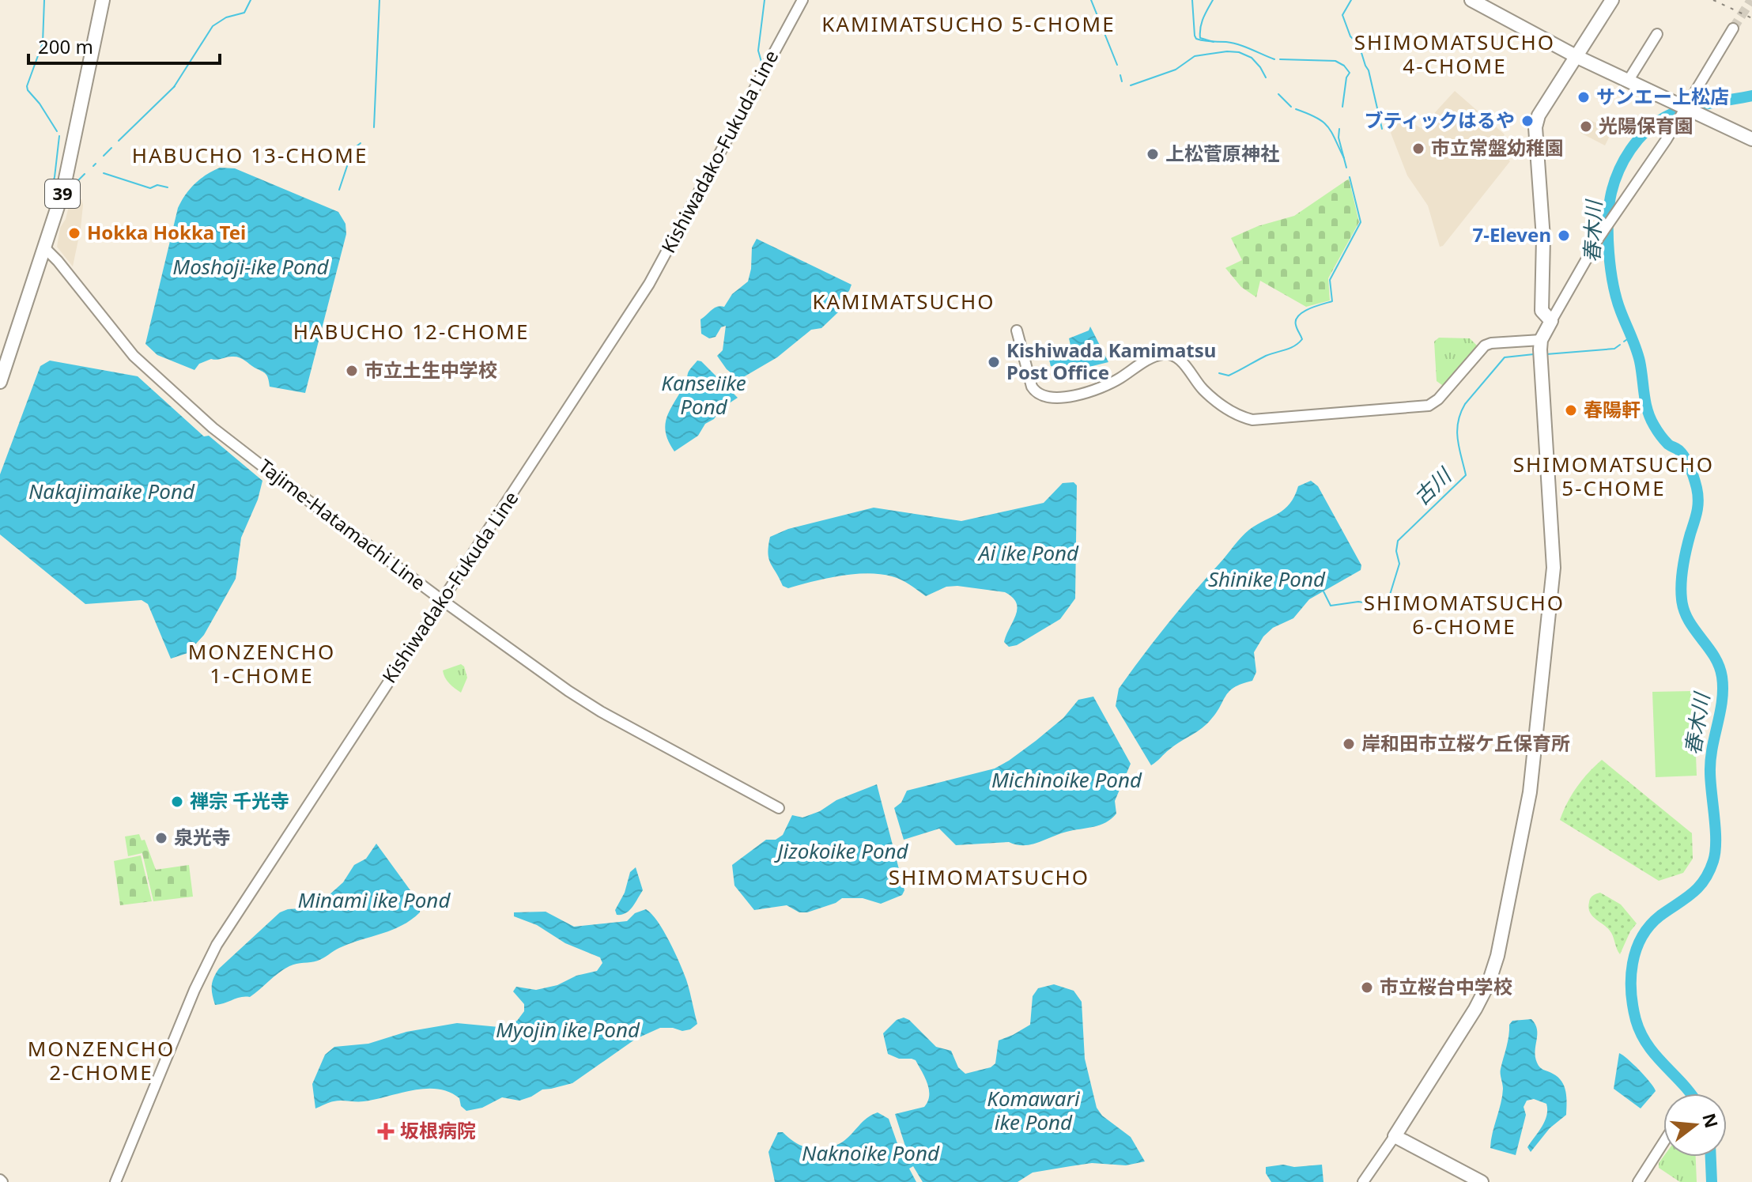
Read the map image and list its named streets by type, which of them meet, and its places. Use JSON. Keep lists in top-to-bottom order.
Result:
{
  "streets": {
    "main road": ["39"],
    "street": ["Kishiwadako-Fukuda Line", "Tajime-Hatamachi Line"]
  },
  "crossings": [
    ["Kishiwadako-Fukuda Line", "Tajime-Hatamachi Line"],
    ["39", "Tajime-Hatamachi Line"]
  ],
  "districts": [
    "KAMIMATSUCHO 5-CHOME",
    "SHIMOMATSUCHO 4-CHOME",
    "HABUCHO 13-CHOME",
    "KAMIMATSUCHO",
    "HABUCHO 12-CHOME",
    "SHIMOMATSUCHO 5-CHOME",
    "SHIMOMATSUCHO 6-CHOME",
    "MONZENCHO 1-CHOME",
    "SHIMOMATSUCHO",
    "MONZENCHO 2-CHOME"
  ],
  "water": [
    "春木川",
    "Moshoji-ike Pond",
    "Kanseiike Pond",
    "古川",
    "Nakajimaike Pond",
    "Ai ike Pond",
    "Shinike Pond",
    "Michinoike Pond",
    "Jizokoike Pond",
    "Minami ike Pond",
    "Myojin ike Pond",
    "Komawari ike Pond",
    "Naknoike Pond"
  ],
  "places": {
    "other": [
      "サンエー上松店",
      "ブティックはるや",
      "光陽保育園",
      "市立常盤幼稚園",
      "上松菅原神社",
      "Hokka Hokka Tei",
      "7-Eleven",
      "Kishiwada Kamimatsu Post Office",
      "市立土生中学校",
      "春陽軒",
      "岸和田市立桜ケ丘保育所",
      "禅宗 千光寺",
      "泉光寺",
      "市立桜台中学校"
    ],
    "health": ["坂根病院"]
  },
  "scale_bar": "200 m",
  "north": "right"
}
